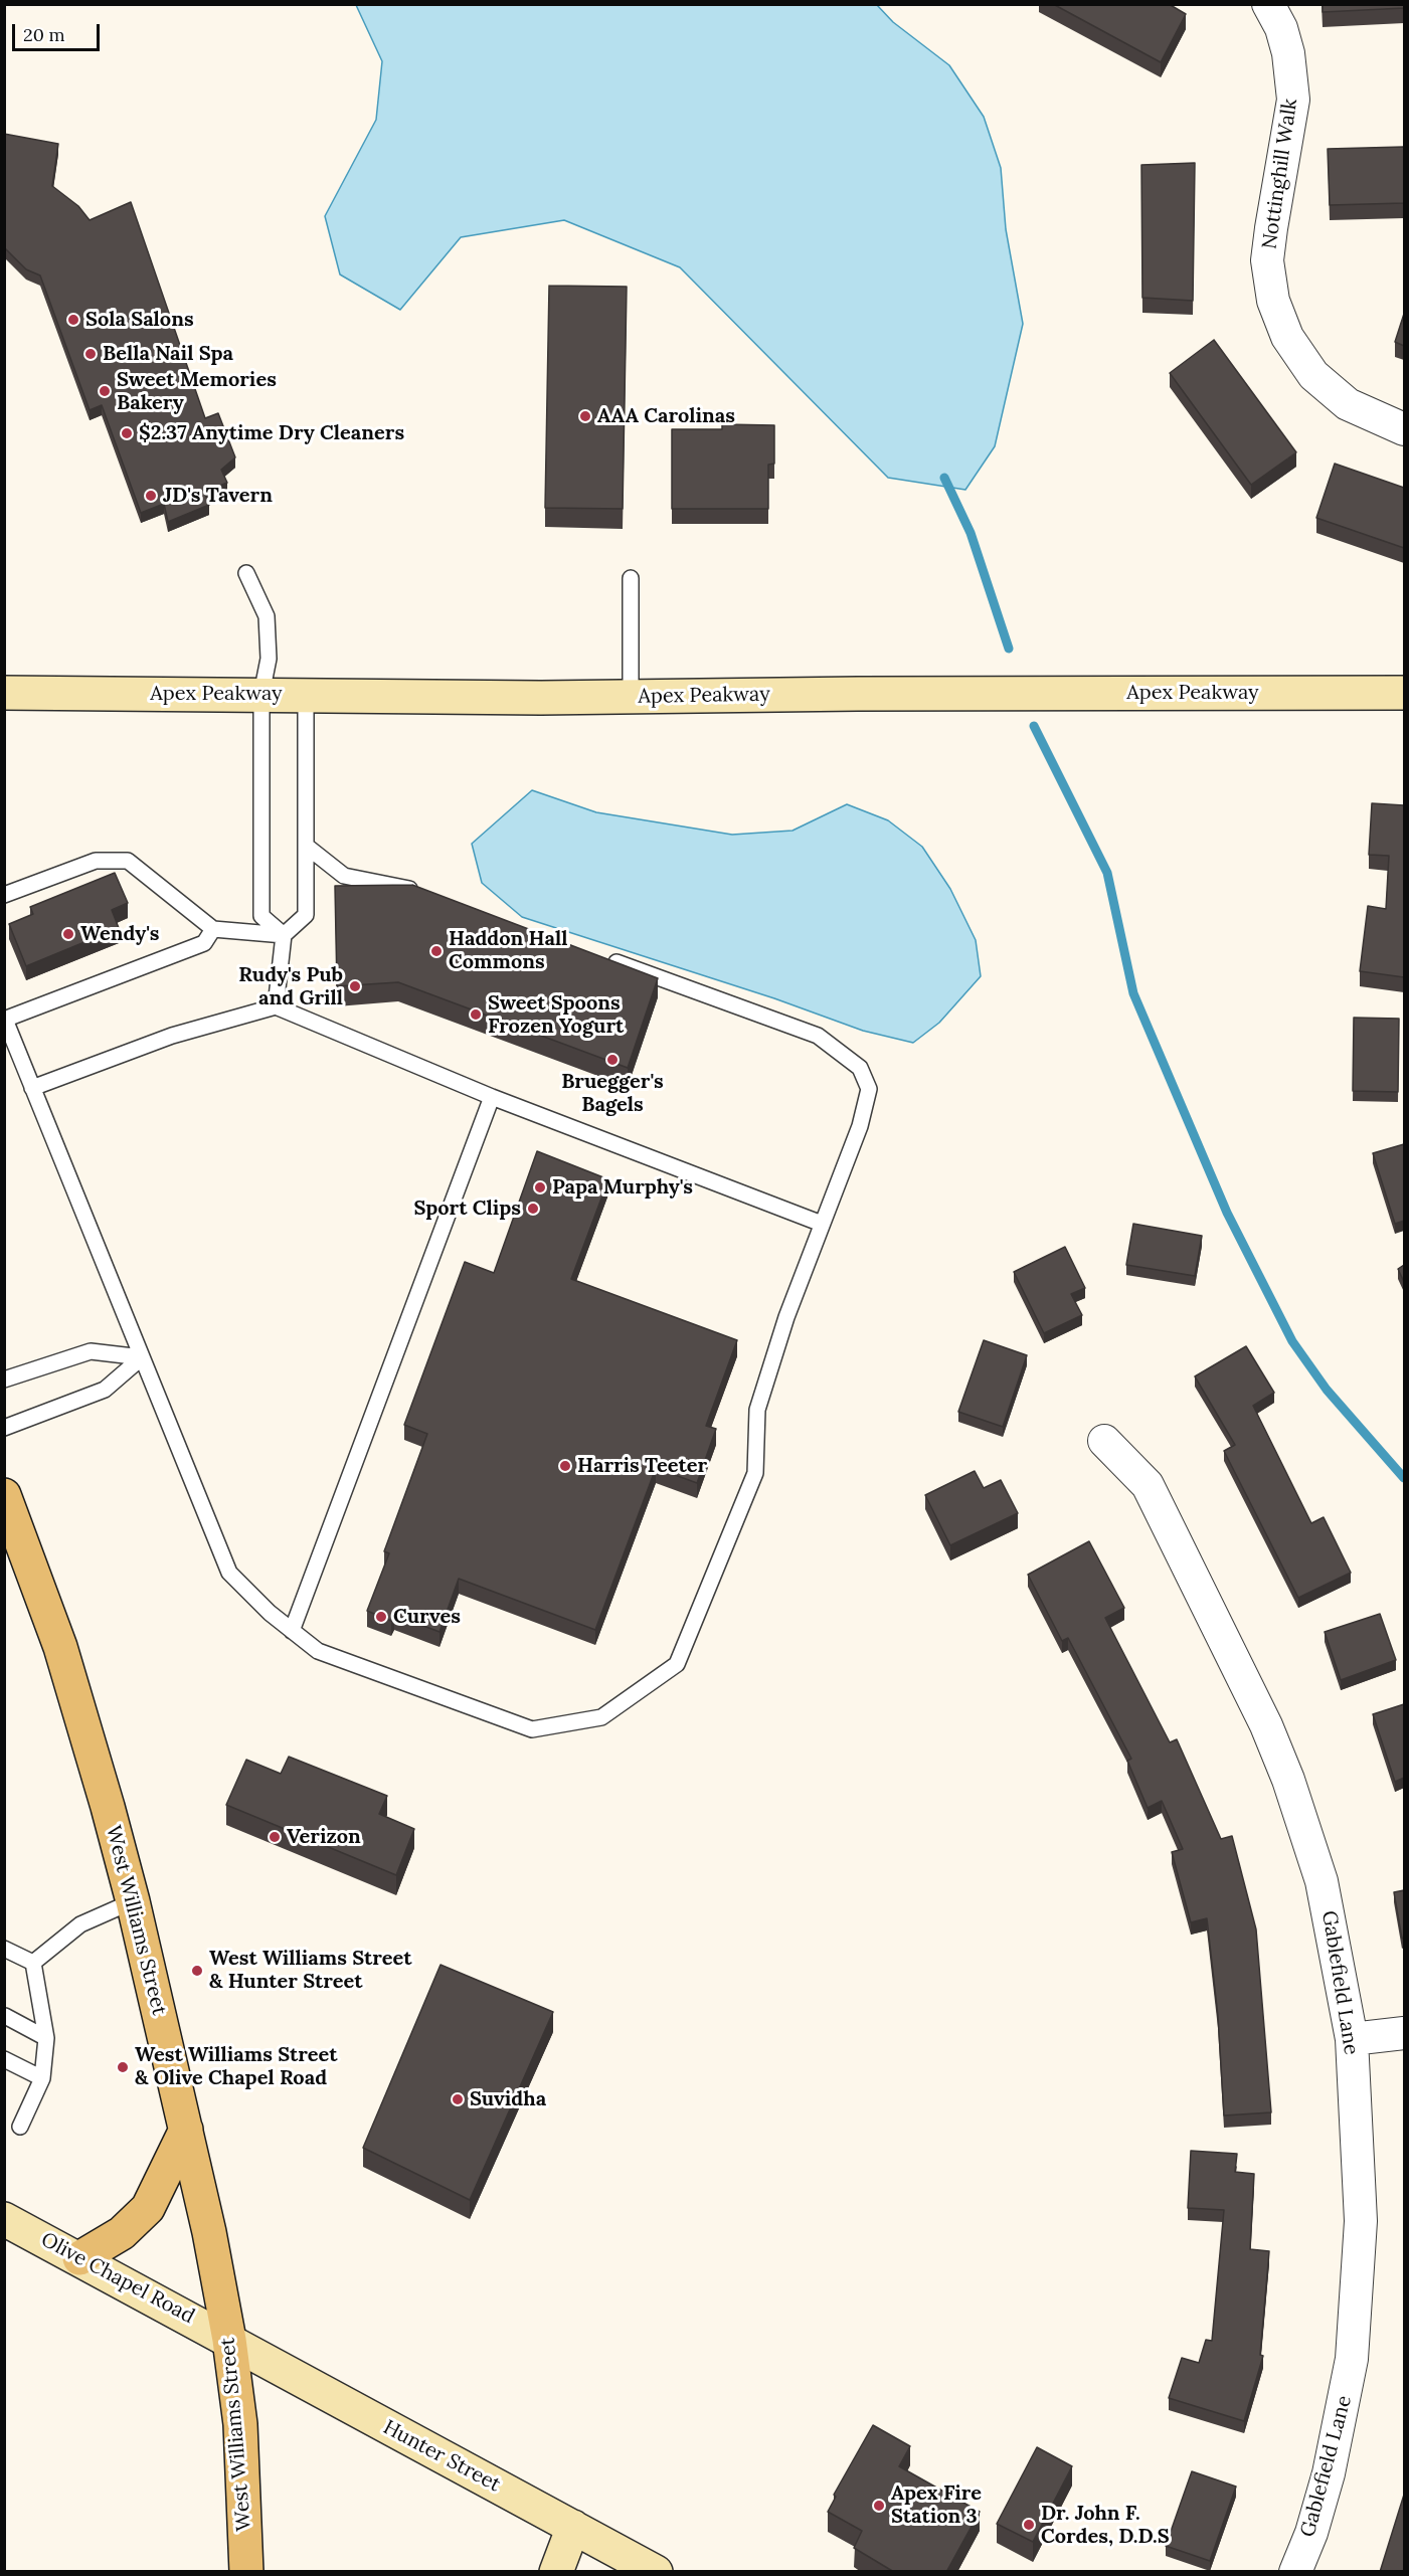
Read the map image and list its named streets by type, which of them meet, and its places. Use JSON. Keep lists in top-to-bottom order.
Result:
{
  "streets": {
    "main road": [
      "Apex Peakway",
      "West Williams Street",
      "Olive Chapel Road",
      "Hunter Street"
    ],
    "street": ["Nottinghill Walk", "Gablefield Lane"]
  },
  "crossings": [
    ["West Williams Street", "Olive Chapel Road"],
    ["West Williams Street", "Hunter Street"],
    ["Olive Chapel Road", "Hunter Street"]
  ],
  "places": [
    "Sola Salons",
    "Bella Nail Spa",
    "Sweet Memories Bakery",
    "AAA Carolinas",
    "$2.37 Anytime Dry Cleaners",
    "JD's Tavern",
    "Wendy's",
    "Haddon Hall Commons",
    "Rudy's Pub and Grill",
    "Sweet Spoons Frozen Yogurt",
    "Bruegger's Bagels",
    "Papa Murphy's",
    "Sport Clips",
    "Harris Teeter",
    "Curves",
    "Verizon",
    "West Williams Street & Hunter Street",
    "West Williams Street & Olive Chapel Road",
    "Suvidha",
    "Apex Fire Station 3",
    "Dr. John F. Cordes, D.D.S"
  ],
  "scale_bar": "20 m"
}
